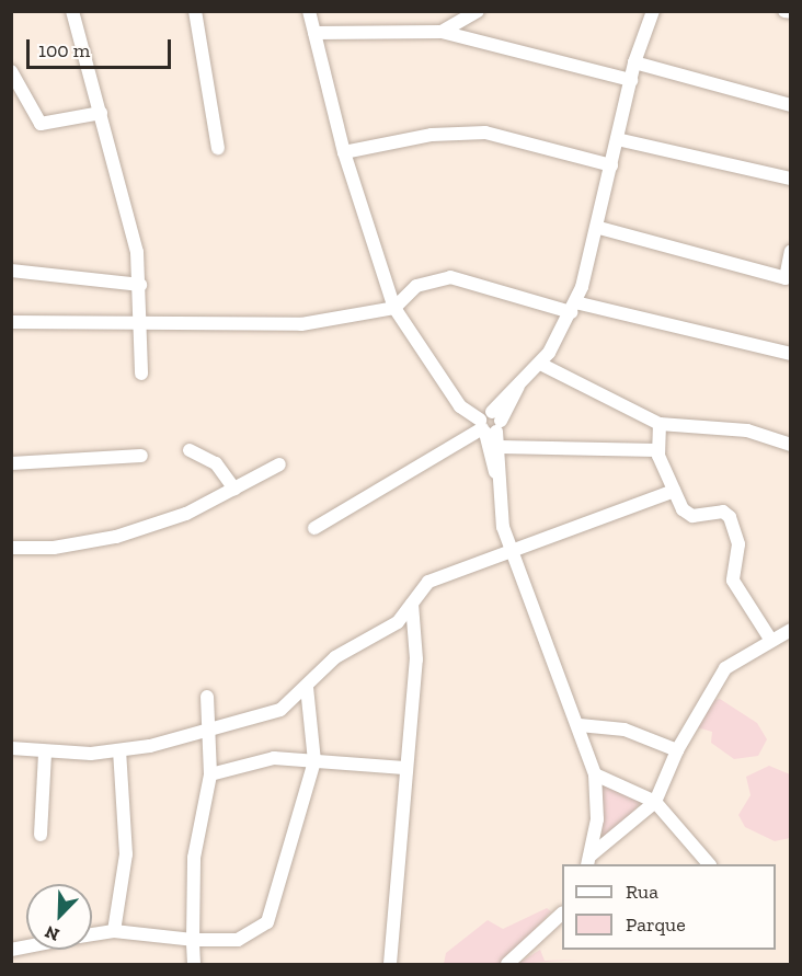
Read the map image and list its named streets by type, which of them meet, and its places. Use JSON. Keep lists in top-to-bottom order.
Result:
{
  "legend": ["Rua", "Parque"],
  "scale_bar": "100 m",
  "north": "bottom left"
}
